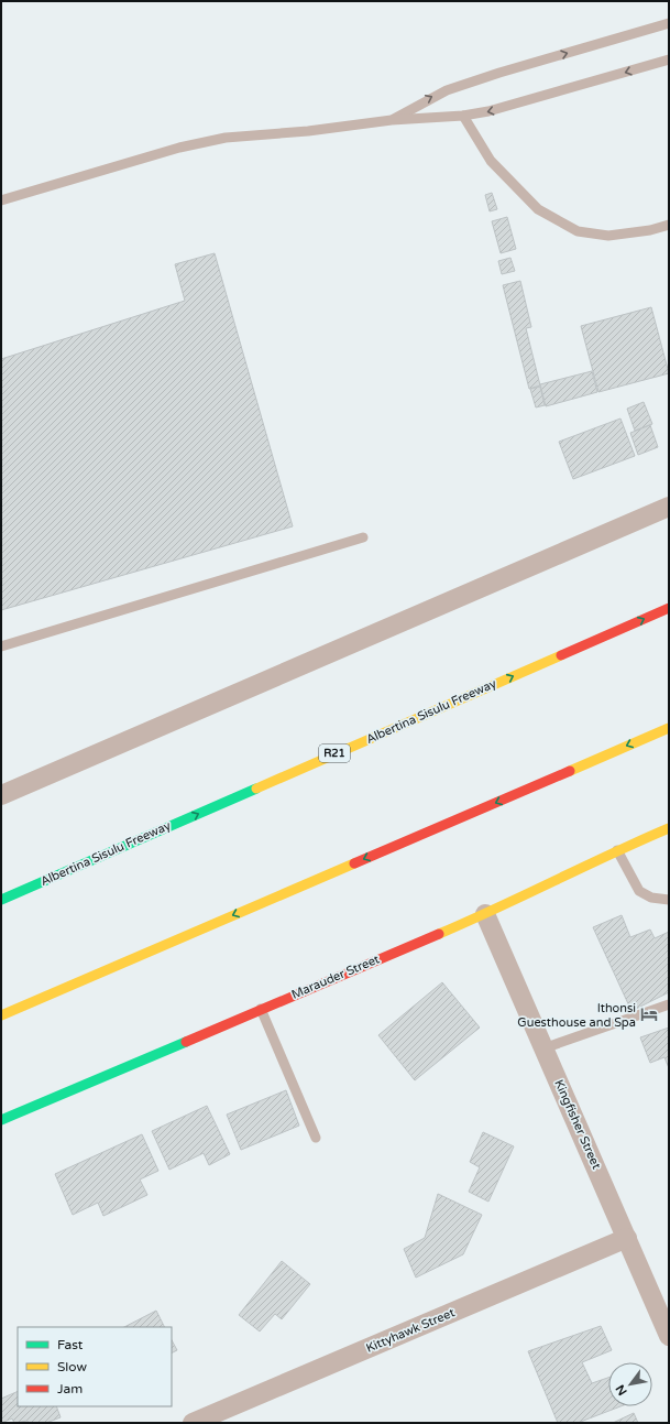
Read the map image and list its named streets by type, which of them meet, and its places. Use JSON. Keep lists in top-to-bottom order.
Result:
{
  "streets": {
    "main road": ["Albertina Sisulu Freeway", "R21", "Marauder Street"],
    "street": ["Kingfisher Street", "Kittyhawk Street"]
  },
  "crossings": [
    ["Marauder Street", "Kingfisher Street"],
    ["Kingfisher Street", "Kittyhawk Street"]
  ],
  "one_way": ["Albertina Sisulu Freeway"],
  "places": {
    "hotel": ["Ithonsi Guesthouse and Spa"]
  },
  "legend": ["Fast", "Slow", "Jam"],
  "north": "bottom left"
}
